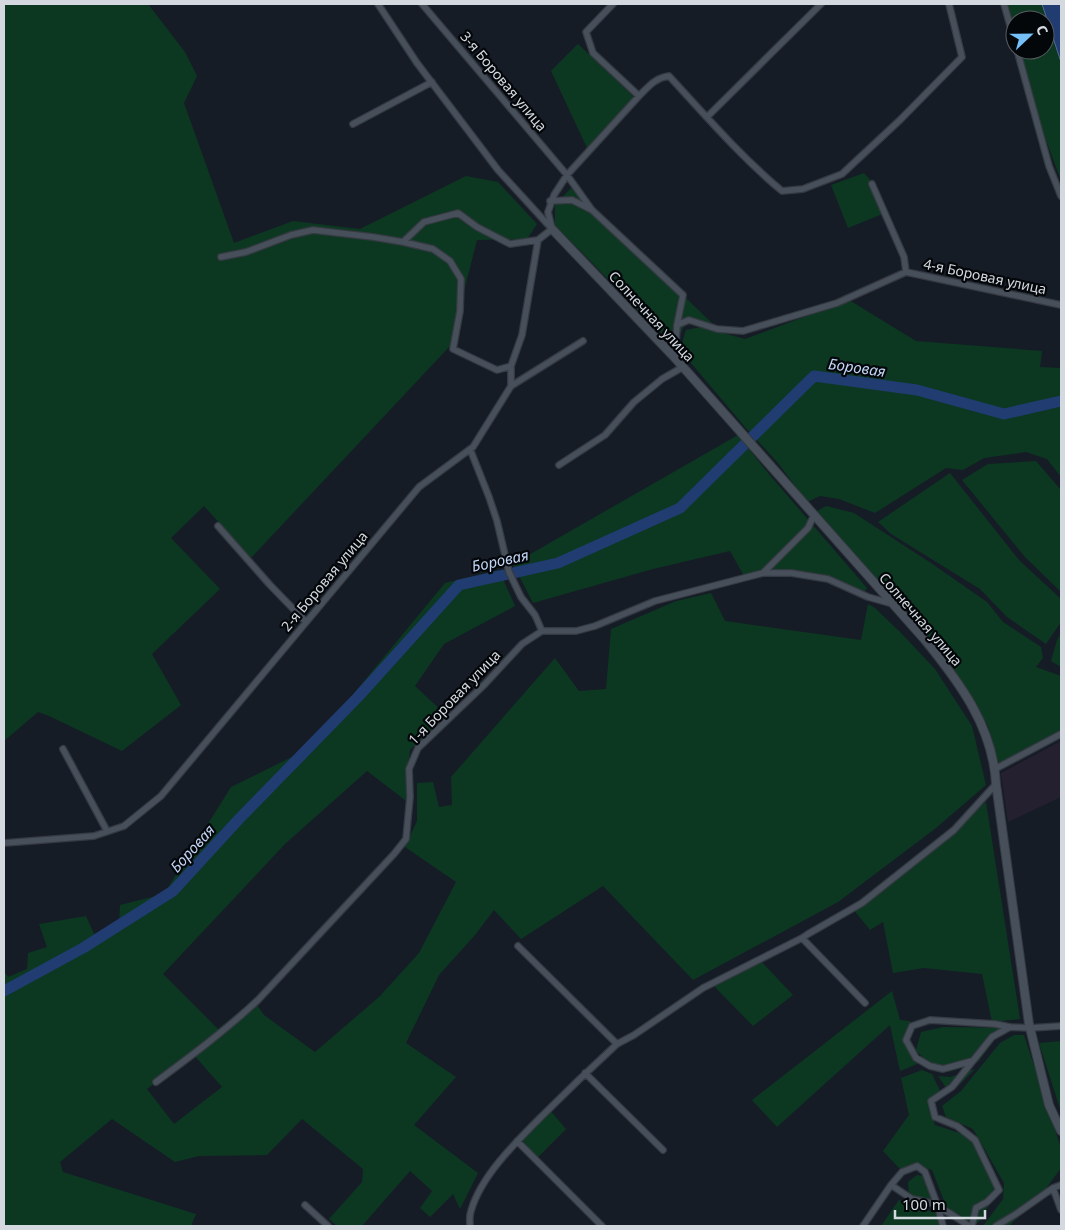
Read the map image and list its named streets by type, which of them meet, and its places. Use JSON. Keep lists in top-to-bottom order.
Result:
{
  "streets": {
    "street": [
      "3-я Боровая улица",
      "4-я Боровая улица",
      "Солнечная улица",
      "2-я Боровая улица",
      "1-я Боровая улица"
    ]
  },
  "water": ["Боровая"],
  "scale_bar": "100 m",
  "north": "right"
}
